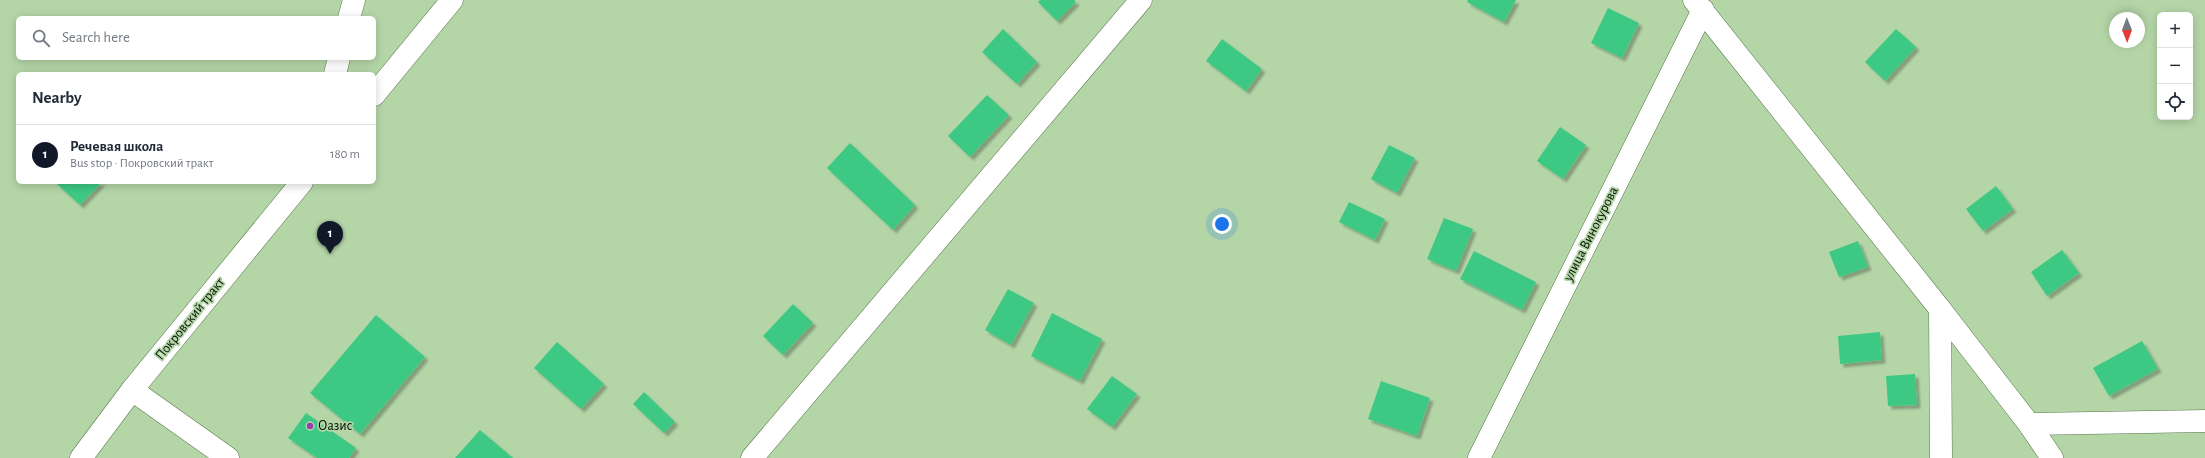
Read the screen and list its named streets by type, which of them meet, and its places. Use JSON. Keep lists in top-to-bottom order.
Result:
{
  "streets": {
    "street": ["улица Винокурова", "Покровский тракт"]
  },
  "places": ["Оазис"],
  "north": "bottom",
  "page": {
    "map_buttons": ["+", "−"],
    "search": "Search here",
    "heading": "Nearby",
    "list": [
      {
        "mark": "1",
        "name": "Речевая школа",
        "note": "Bus stop · Покровский тракт",
        "value": "180 m"
      }
    ],
    "pins": "1"
  }
}
